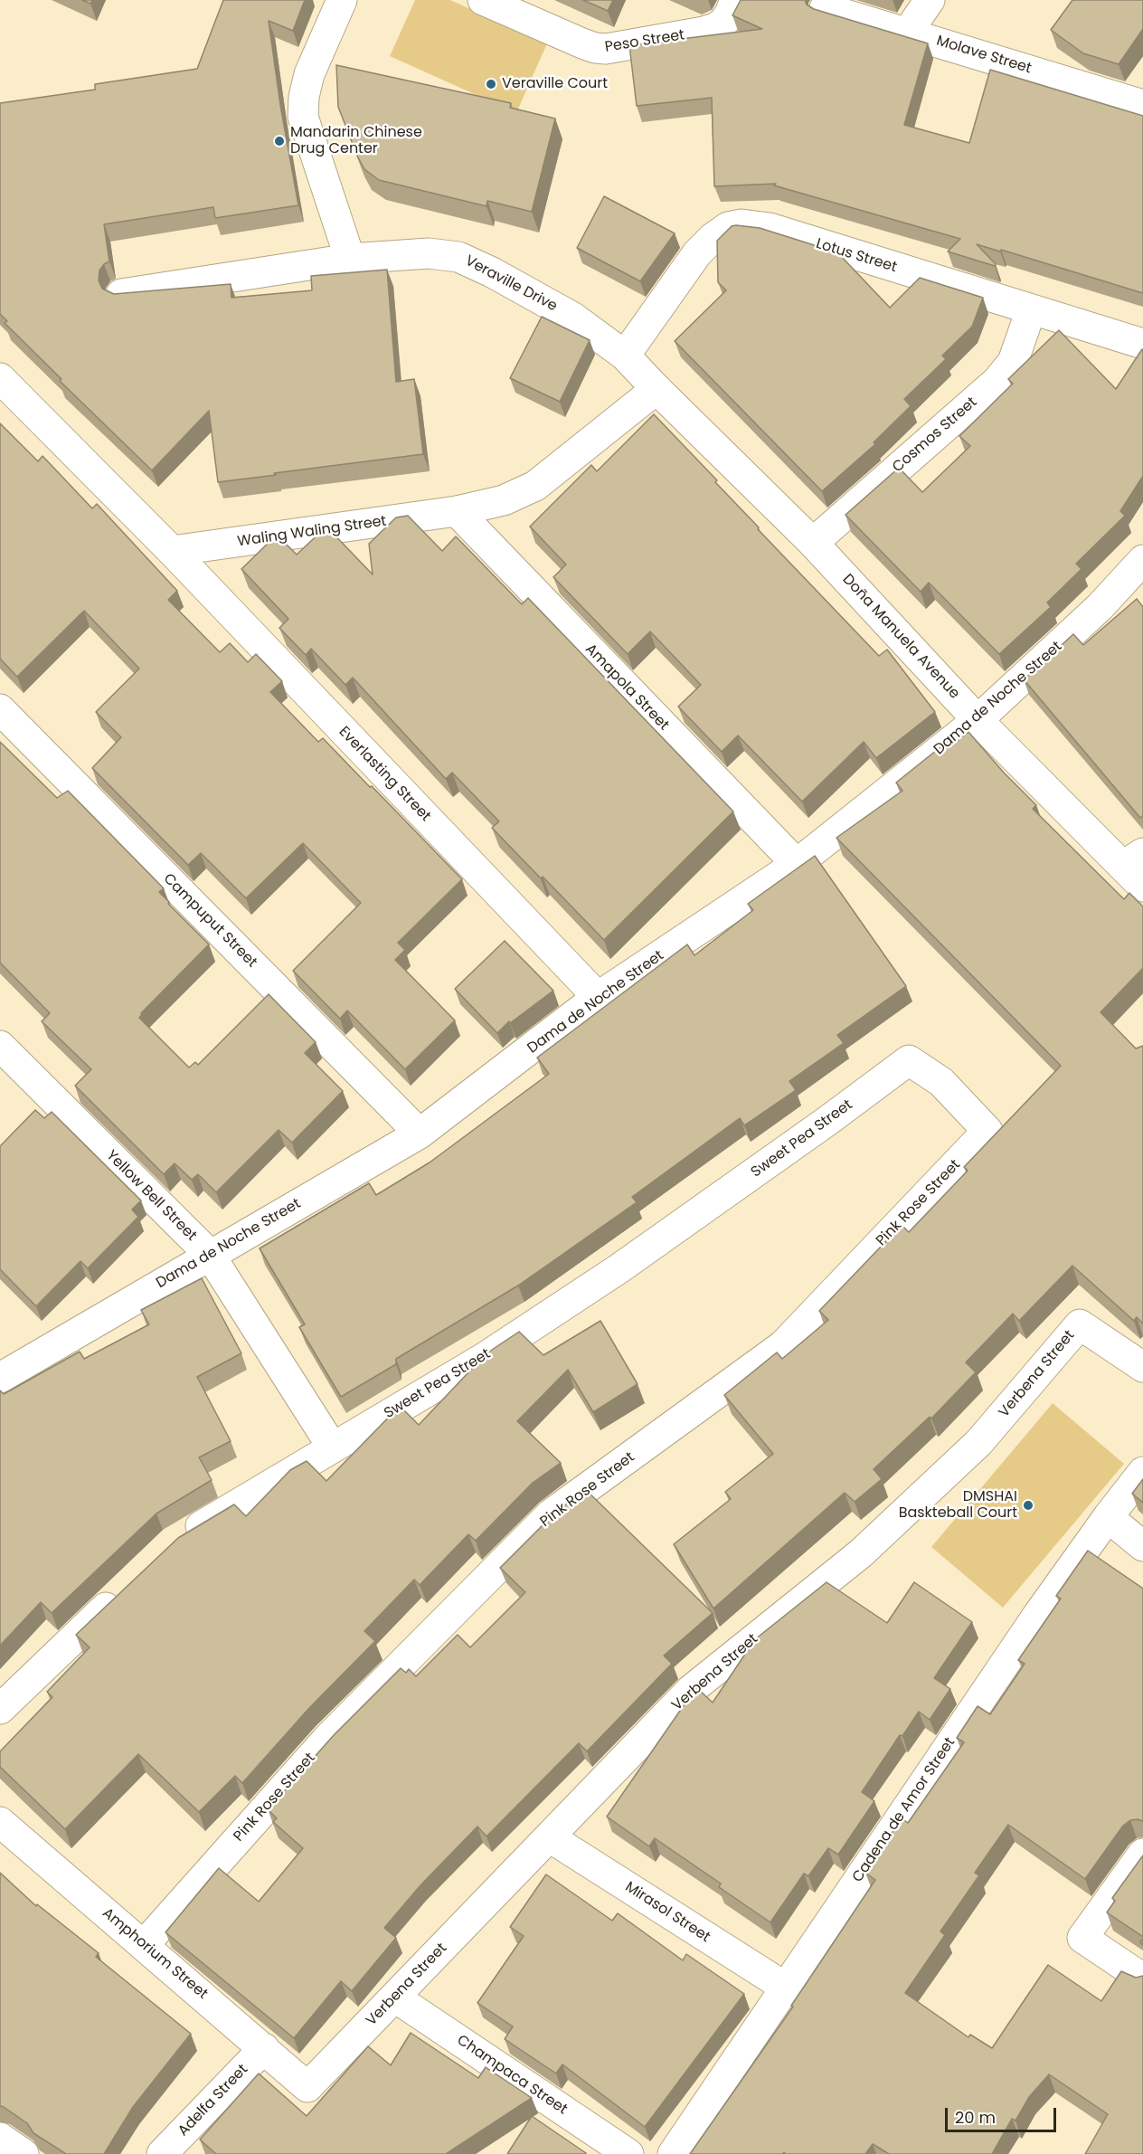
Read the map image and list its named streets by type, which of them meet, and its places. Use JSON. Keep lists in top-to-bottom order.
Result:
{
  "streets": {
    "street": [
      "Peso Street",
      "Molave Street",
      "Lotus Street",
      "Veraville Drive",
      "Cosmos Street",
      "Waling Waling Street",
      "Doña Manuela Avenue",
      "Amapola Street",
      "Dama de Noche Street",
      "Everlasting Street",
      "Campuput Street",
      "Sweet Pea Street",
      "Yellow Bell Street",
      "Pink Rose Street",
      "Verbena Street",
      "Cadena de Amor Street",
      "Mirasol Street",
      "Amphorium Street",
      "Champaca Street",
      "Adelfa Street"
    ]
  },
  "crossings": [
    ["Lotus Street", "Veraville Drive"],
    ["Lotus Street", "Cosmos Street"],
    ["Veraville Drive", "Waling Waling Street"],
    ["Veraville Drive", "Doña Manuela Avenue"],
    ["Cosmos Street", "Doña Manuela Avenue"],
    ["Waling Waling Street", "Doña Manuela Avenue"],
    ["Waling Waling Street", "Amapola Street"],
    ["Waling Waling Street", "Everlasting Street"],
    ["Doña Manuela Avenue", "Dama de Noche Street"],
    ["Amapola Street", "Dama de Noche Street"],
    ["Dama de Noche Street", "Everlasting Street"],
    ["Dama de Noche Street", "Campuput Street"],
    ["Dama de Noche Street", "Yellow Bell Street"],
    ["Sweet Pea Street", "Yellow Bell Street"],
    ["Sweet Pea Street", "Pink Rose Street"],
    ["Pink Rose Street", "Amphorium Street"],
    ["Verbena Street", "Mirasol Street"],
    ["Verbena Street", "Amphorium Street"],
    ["Verbena Street", "Champaca Street"],
    ["Cadena de Amor Street", "Mirasol Street"],
    ["Amphorium Street", "Adelfa Street"]
  ],
  "places": ["Veraville Court", "Mandarin Chinese Drug Center", "DMSHAI Baskteball Court"],
  "scale_bar": "20 m"
}
